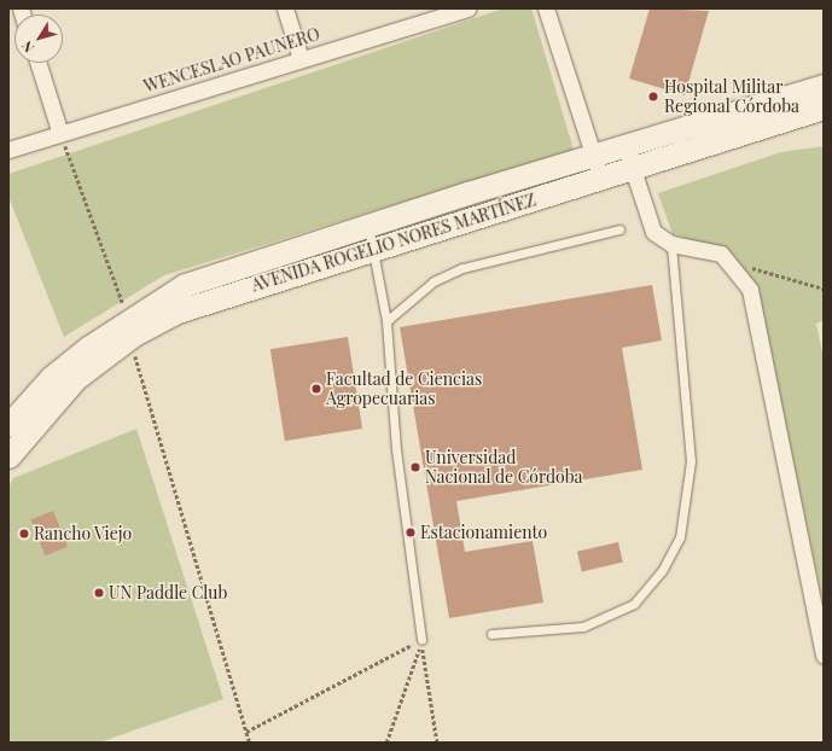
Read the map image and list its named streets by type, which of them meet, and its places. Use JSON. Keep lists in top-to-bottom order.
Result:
{
  "streets": {
    "main road": ["AVENIDA ROGELIO NORES MARTÍNEZ"],
    "street": ["WENCESLAO PAUNERO"]
  },
  "places": [
    "Hospital Militar Regional Córdoba",
    "Facultad de Ciencias Agropecuarias",
    "Universidad Nacional de Córdoba",
    "Estacionamiento",
    "Rancho Viejo",
    "UN Paddle Club"
  ],
  "north": "bottom left"
}
